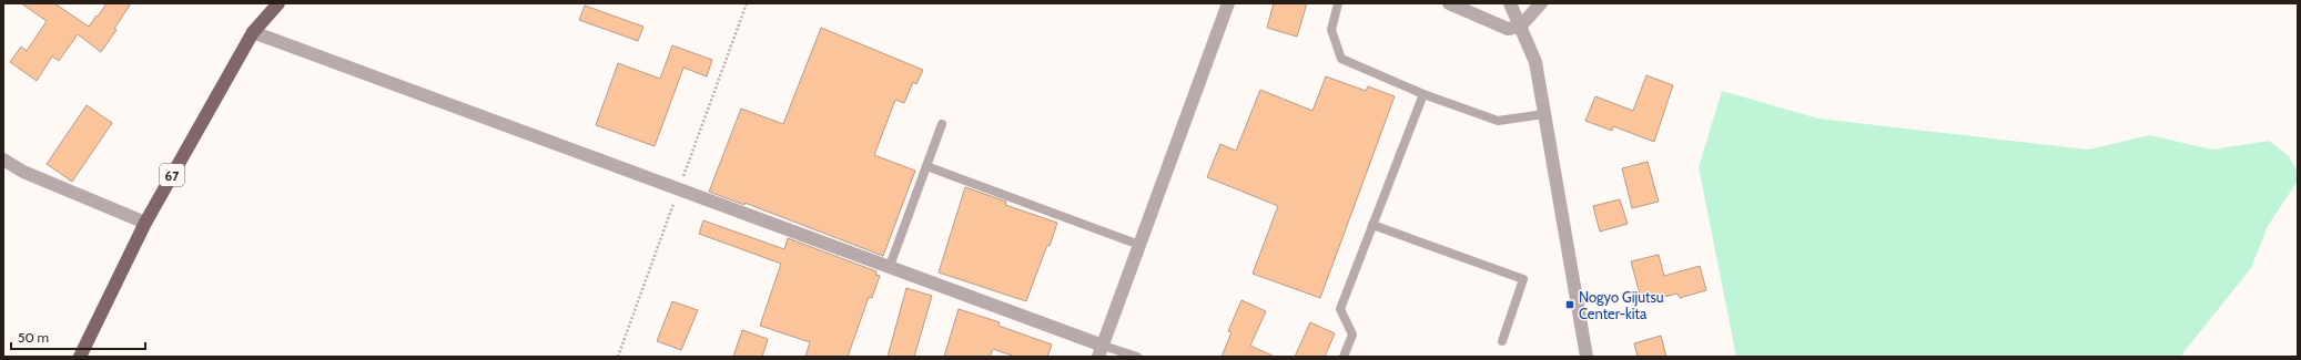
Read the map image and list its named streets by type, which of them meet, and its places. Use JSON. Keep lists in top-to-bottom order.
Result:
{
  "streets": {
    "main road": ["67"]
  },
  "places": {
    "transit": ["Nogyo Gijutsu Center-kita"]
  },
  "scale_bar": "50 m"
}
